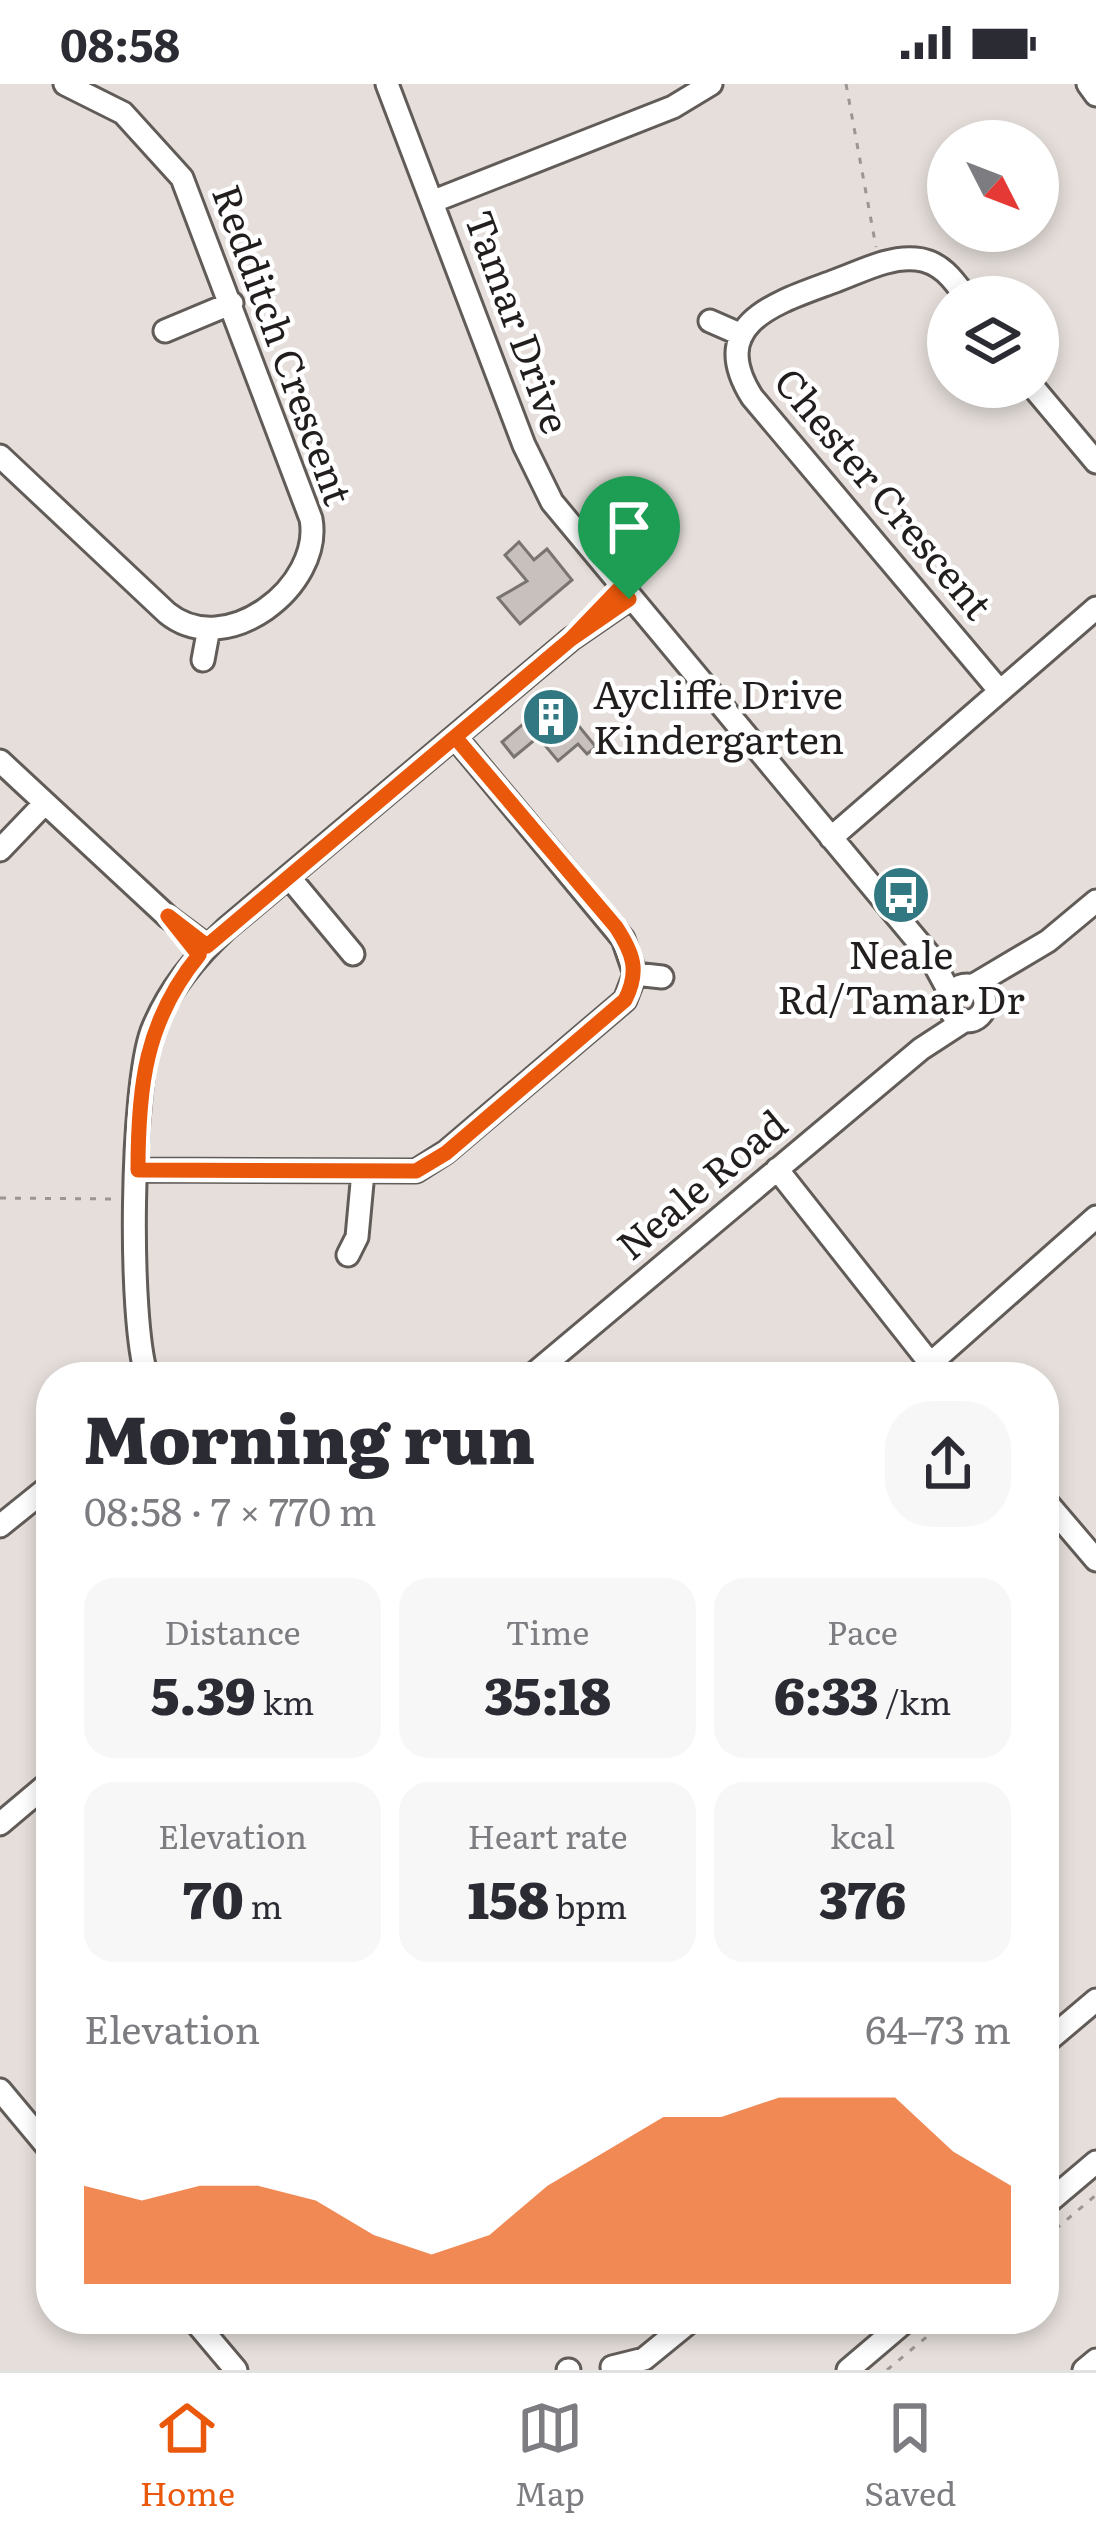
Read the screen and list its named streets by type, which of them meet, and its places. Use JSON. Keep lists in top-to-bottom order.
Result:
{
  "streets": {
    "street": [
      "Tamar Drive",
      "Redditch Crescent",
      "Chester Crescent",
      "Neale Road"
    ]
  },
  "crossings": [
    ["Tamar Drive", "Neale Road"]
  ],
  "places": {
    "building": ["Aycliffe Drive Kindergarten"],
    "bus stop": ["Neale Rd/Tamar Dr"]
  },
  "north": "bottom right",
  "page": {
    "status": "08:58",
    "heading": ["Morning run", "08:58 · 7 × 770 m"],
    "stats": [
      ["Distance", "5.39 km"],
      ["Time", "35:18"],
      ["Pace", "6:33 /km"],
      ["Elevation", "70 m"],
      ["Heart rate", "158 bpm"],
      ["kcal", "376"]
    ],
    "chart": ["Elevation", "64–73 m"],
    "tabs": ["Home", "Map", "Saved"]
  }
}
